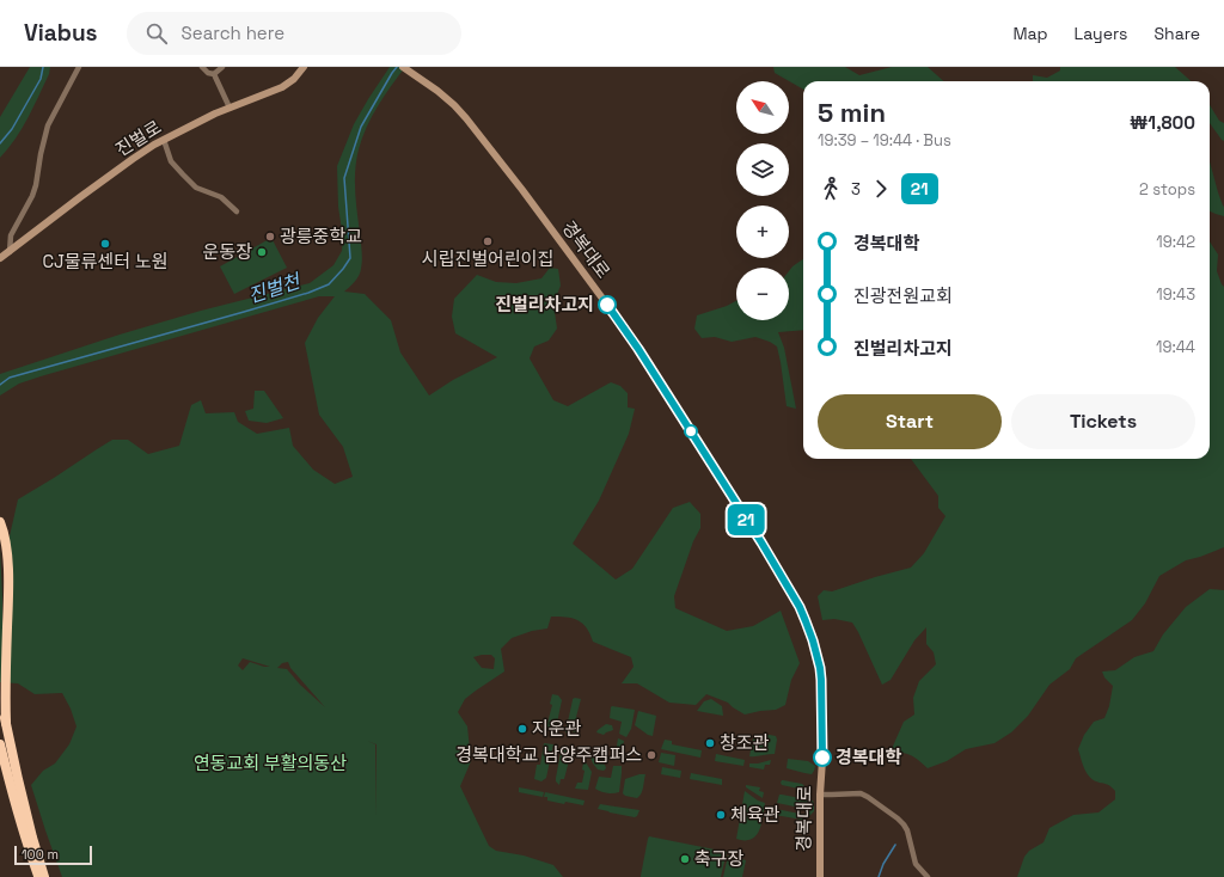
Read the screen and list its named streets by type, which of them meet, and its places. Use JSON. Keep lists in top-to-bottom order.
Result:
{
  "streets": {
    "street": ["진벌로", "경복대로"]
  },
  "water": ["진벌천"],
  "parks": ["연동교회 부활의동산"],
  "places": [
    "광릉중학교",
    "시립진벌어린이집",
    "CJ물류센터 노원",
    "운동장",
    "진벌리차고지",
    "지운관",
    "창조관",
    "경복대학교 남양주캠퍼스",
    "경복대학",
    "체육관",
    "축구장"
  ],
  "lines": ["bus line 21"],
  "scale_bar": "100 m",
  "north": "top left",
  "page": {
    "header": "Viabus",
    "search": "Search here",
    "nav": ["Map", "Layers", "Share"],
    "on_map": "21",
    "map_buttons": ["+", "−"],
    "heading": ["5 min", "19:39 – 19:44 · Bus", "₩1,800"],
    "legs": ["3", "21", "2 stops"],
    "list": [
      {
        "name": "경복대학",
        "value": "19:42"
      },
      {
        "name": "진광전원교회",
        "value": "19:43"
      },
      {
        "name": "진벌리차고지",
        "value": "19:44"
      }
    ],
    "buttons": ["Start", "Tickets"],
    "scale": "100 m"
  }
}
